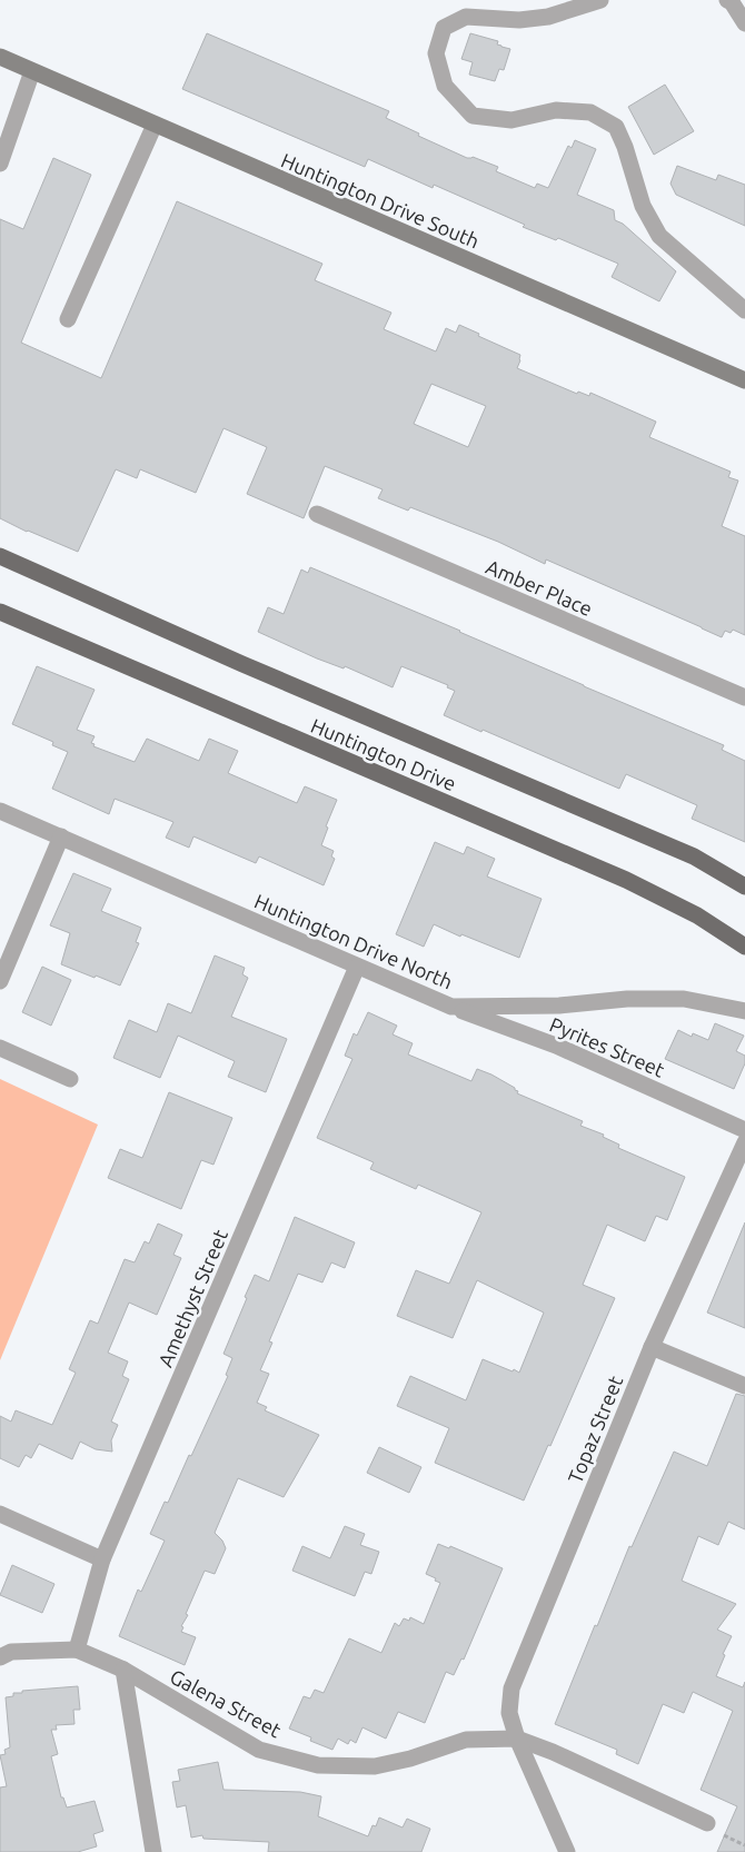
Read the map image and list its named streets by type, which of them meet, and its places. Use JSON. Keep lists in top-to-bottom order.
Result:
{
  "streets": {
    "main road": ["Huntington Drive"],
    "street": [
      "Huntington Drive South",
      "Amber Place",
      "Huntington Drive North",
      "Pyrites Street",
      "Amethyst Street",
      "Topaz Street",
      "Galena Street"
    ]
  },
  "crossings": [
    ["Huntington Drive North", "Pyrites Street"],
    ["Huntington Drive North", "Amethyst Street"],
    ["Amethyst Street", "Galena Street"],
    ["Topaz Street", "Galena Street"]
  ]
}
